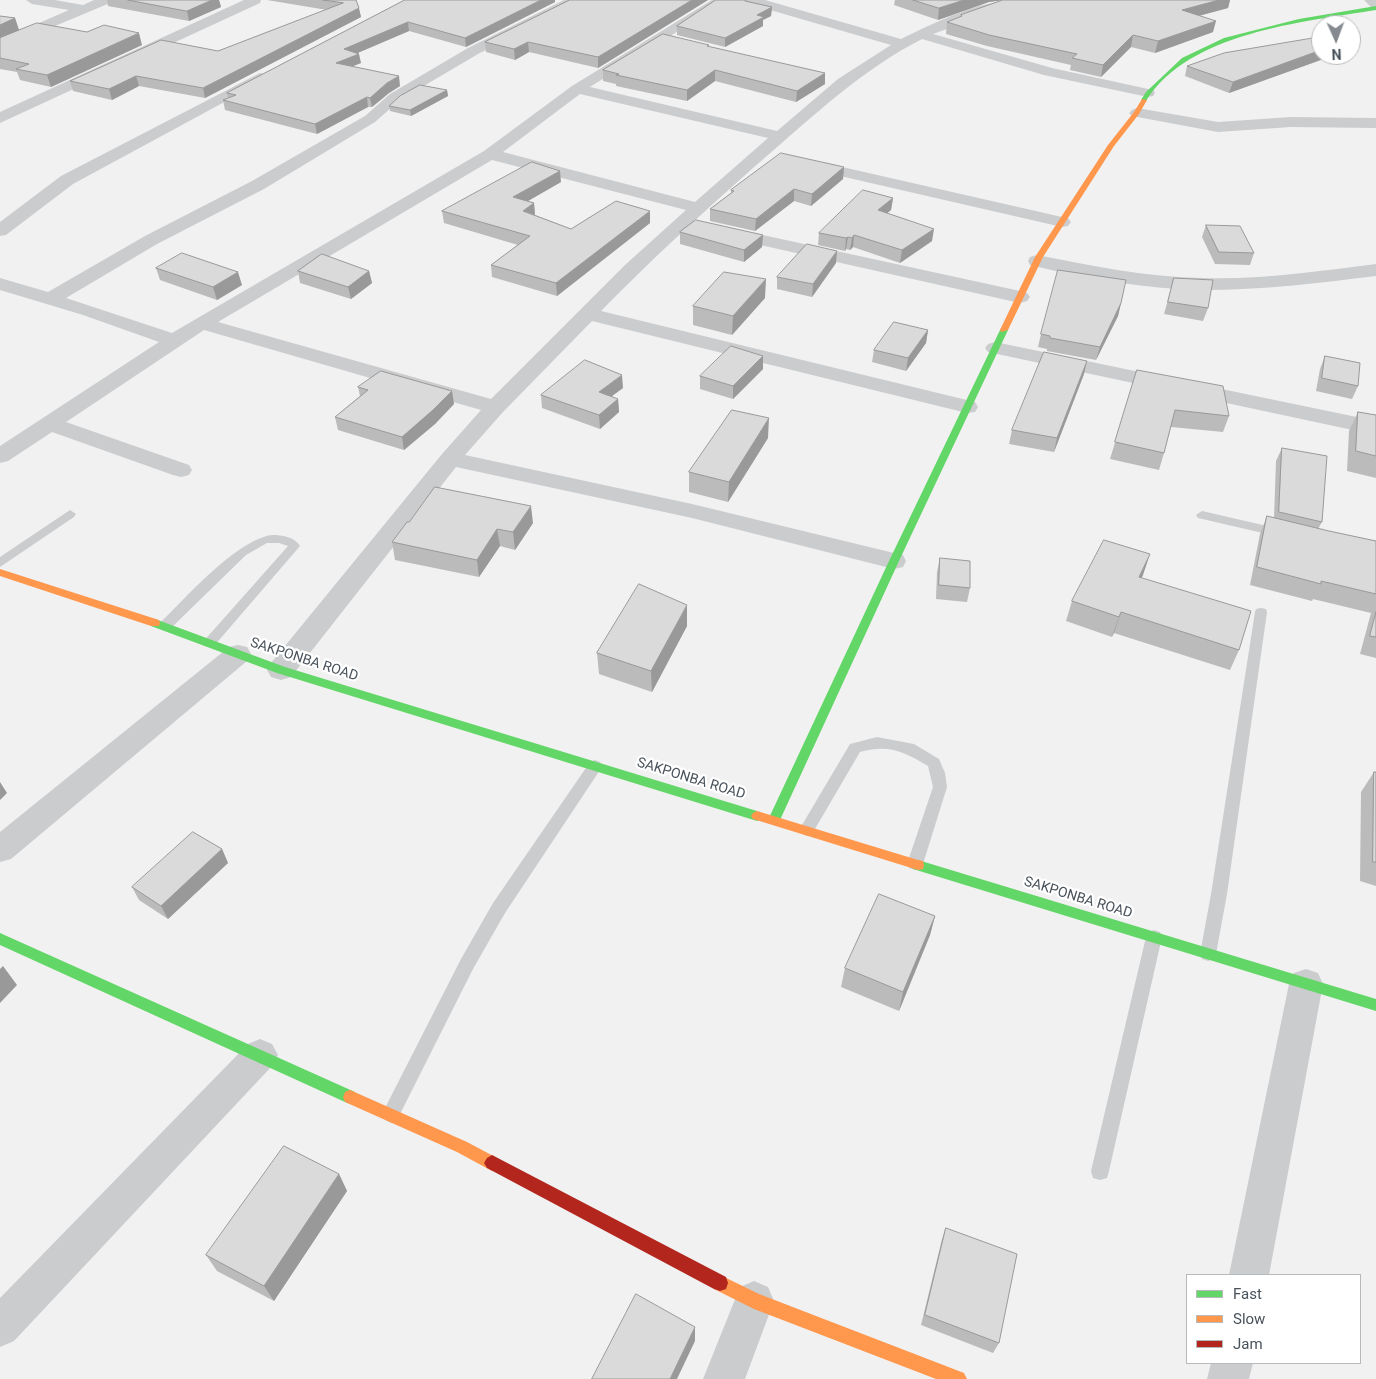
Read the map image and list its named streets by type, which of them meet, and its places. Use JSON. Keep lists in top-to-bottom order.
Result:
{
  "streets": {
    "street": ["SAKPONBA ROAD"]
  },
  "legend": ["Fast", "Slow", "Jam"],
  "north": "bottom"
}
